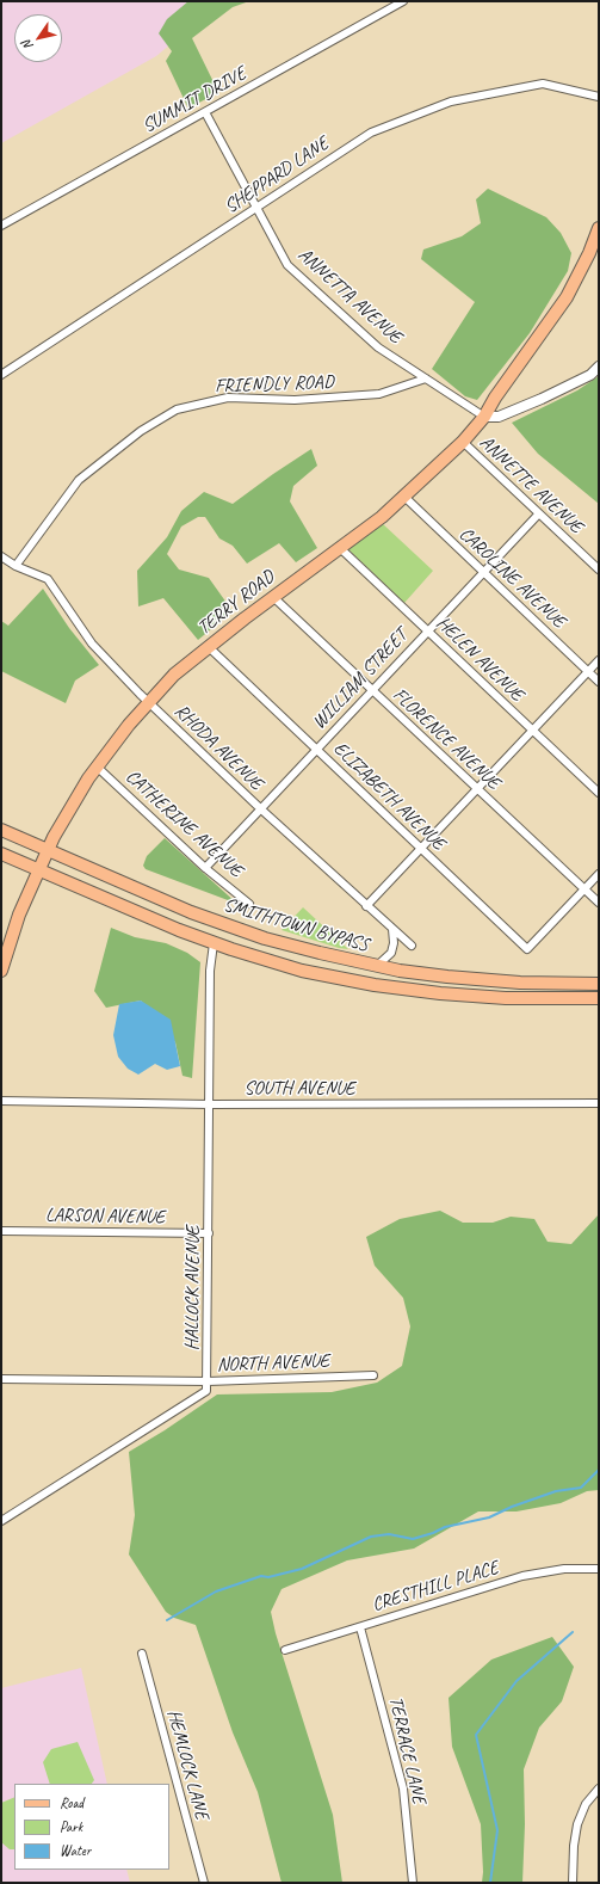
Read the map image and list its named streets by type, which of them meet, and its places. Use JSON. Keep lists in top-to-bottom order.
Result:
{
  "streets": {
    "main road": ["TERRY ROAD", "SMITHTOWN BYPASS"],
    "street": [
      "SUMMIT DRIVE",
      "SHEPPARD LANE",
      "ANNETTA AVENUE",
      "FRIENDLY ROAD",
      "ANNETTE AVENUE",
      "CAROLINE AVENUE",
      "HELEN AVENUE",
      "WILLIAM STREET",
      "FLORENCE AVENUE",
      "RHODA AVENUE",
      "ELIZABETH AVENUE",
      "CATHERINE AVENUE",
      "SOUTH AVENUE",
      "LARSON AVENUE",
      "HALLOCK AVENUE",
      "NORTH AVENUE",
      "CRESTHILL PLACE",
      "TERRACE LANE",
      "HEMLOCK LANE"
    ]
  },
  "crossings": [
    ["SUMMIT DRIVE", "ANNETTA AVENUE"],
    ["SHEPPARD LANE", "ANNETTA AVENUE"],
    ["ANNETTA AVENUE", "FRIENDLY ROAD"],
    ["ANNETTA AVENUE", "TERRY ROAD"],
    ["FRIENDLY ROAD", "RHODA AVENUE"],
    ["ANNETTE AVENUE", "TERRY ROAD"],
    ["ANNETTE AVENUE", "WILLIAM STREET"],
    ["CAROLINE AVENUE", "TERRY ROAD"],
    ["CAROLINE AVENUE", "WILLIAM STREET"],
    ["TERRY ROAD", "HELEN AVENUE"],
    ["TERRY ROAD", "FLORENCE AVENUE"],
    ["TERRY ROAD", "RHODA AVENUE"],
    ["TERRY ROAD", "ELIZABETH AVENUE"],
    ["TERRY ROAD", "CATHERINE AVENUE"],
    ["TERRY ROAD", "SMITHTOWN BYPASS"],
    ["HELEN AVENUE", "WILLIAM STREET"],
    ["WILLIAM STREET", "FLORENCE AVENUE"],
    ["WILLIAM STREET", "RHODA AVENUE"],
    ["WILLIAM STREET", "ELIZABETH AVENUE"],
    ["WILLIAM STREET", "CATHERINE AVENUE"],
    ["FLORENCE AVENUE", "ELIZABETH AVENUE"],
    ["SMITHTOWN BYPASS", "HALLOCK AVENUE"],
    ["SOUTH AVENUE", "HALLOCK AVENUE"],
    ["LARSON AVENUE", "HALLOCK AVENUE"],
    ["HALLOCK AVENUE", "NORTH AVENUE"],
    ["CRESTHILL PLACE", "TERRACE LANE"]
  ],
  "legend": ["Road", "Park", "Water"],
  "north": "bottom left"
}
